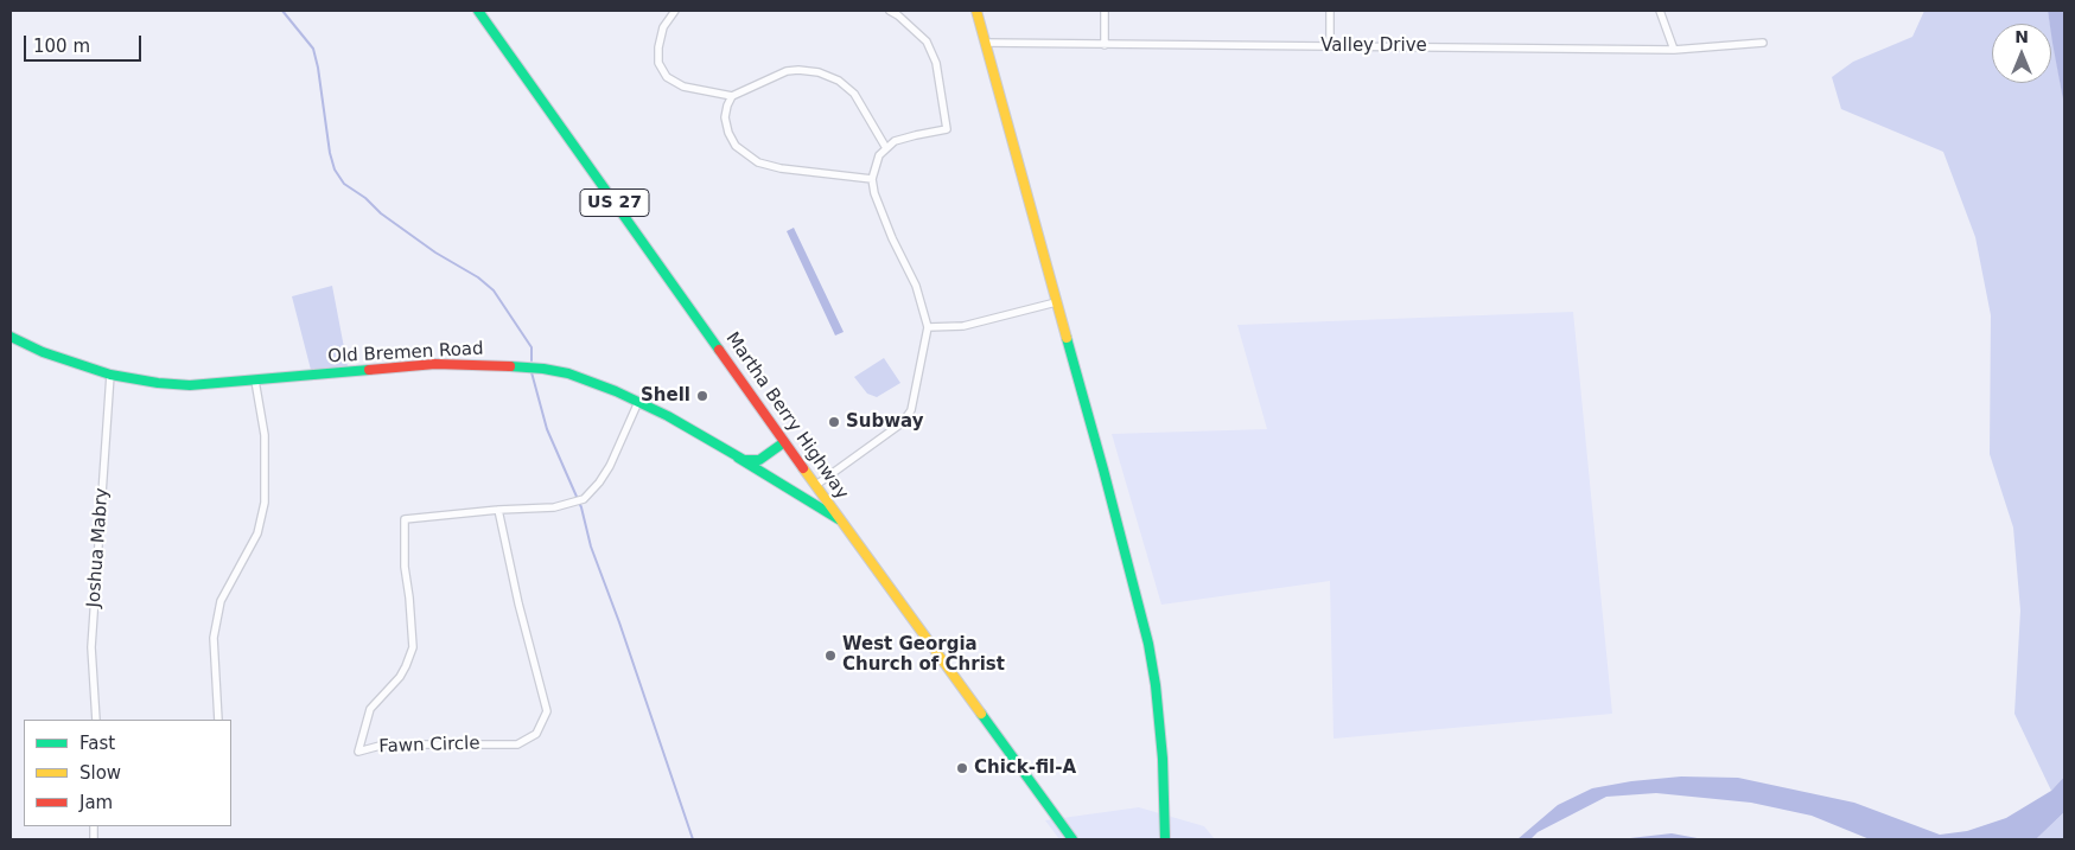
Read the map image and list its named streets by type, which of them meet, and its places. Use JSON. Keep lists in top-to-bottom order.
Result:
{
  "streets": {
    "main road": ["US 27", "Old Bremen Road", "Martha Berry Highway"],
    "street": ["Valley Drive", "Joshua Mabry", "Fawn Circle"]
  },
  "crossings": [
    ["Old Bremen Road", "Martha Berry Highway"],
    ["Old Bremen Road", "Joshua Mabry"],
    ["Old Bremen Road", "Fawn Circle"]
  ],
  "places": [
    "Shell",
    "Subway",
    "West Georgia Church of Christ",
    "Chick-fil-A"
  ],
  "legend": ["Fast", "Slow", "Jam"],
  "scale_bar": "100 m",
  "north": "top"
}
